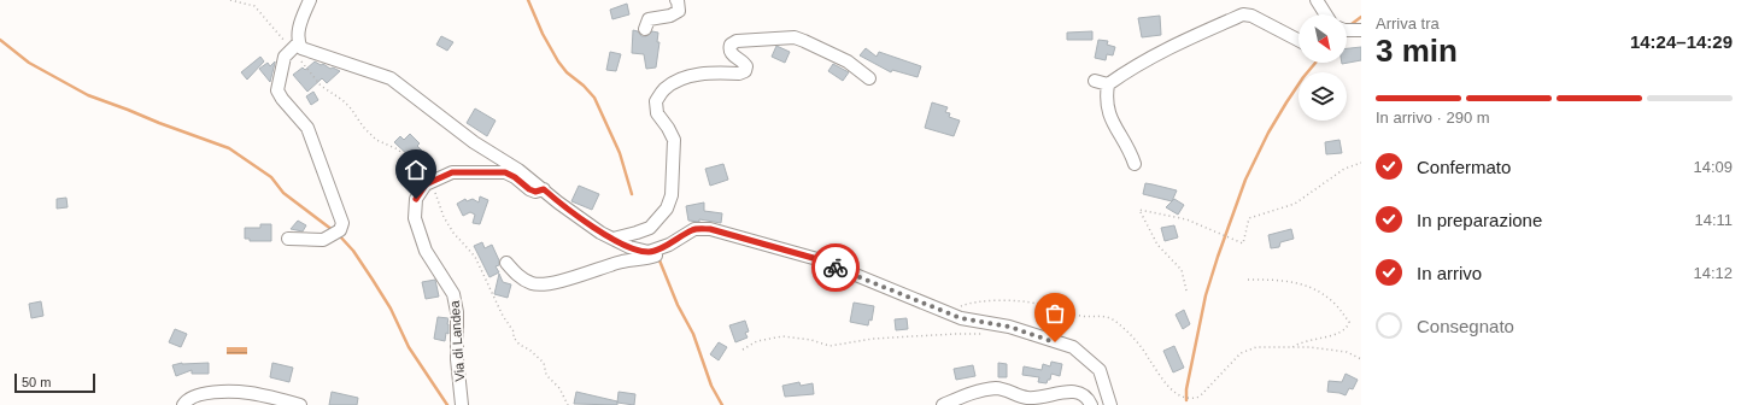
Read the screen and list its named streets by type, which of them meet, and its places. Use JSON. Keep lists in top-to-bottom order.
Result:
{
  "streets": {
    "street": ["Via di Landea"]
  },
  "scale_bar": "50 m",
  "north": "bottom right",
  "page": {
    "heading": ["3 min", "Arriva tra", "14:24–14:29"],
    "bar": "In arrivo · 290 m",
    "list": [
      ["Confermato", "14:09"],
      ["In preparazione", "14:11"],
      ["In arrivo", "14:12"],
      "Consegnato"
    ],
    "scale": "50 m"
  }
}
